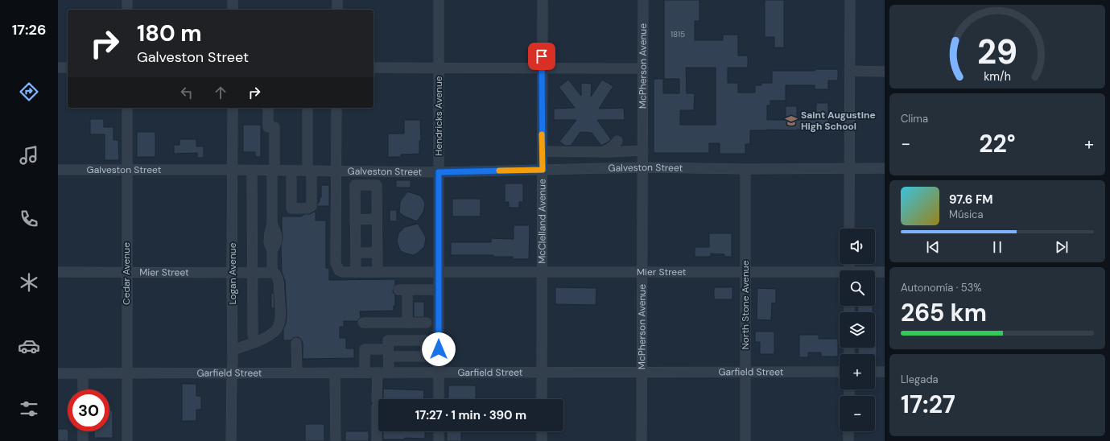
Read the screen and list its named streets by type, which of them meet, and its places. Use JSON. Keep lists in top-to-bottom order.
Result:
{
  "streets": {
    "street": [
      "McPherson Avenue",
      "Hendricks Avenue",
      "Galveston Street",
      "McClelland Avenue",
      "Mier Street",
      "Cedar Avenue",
      "Logan Avenue",
      "North Stone Avenue",
      "Garfield Street"
    ]
  },
  "crossings": [
    ["McPherson Avenue", "Galveston Street"],
    ["McPherson Avenue", "Mier Street"],
    ["McPherson Avenue", "Garfield Street"],
    ["Hendricks Avenue", "Galveston Street"],
    ["Hendricks Avenue", "Mier Street"],
    ["Hendricks Avenue", "Garfield Street"],
    ["Galveston Street", "McClelland Avenue"],
    ["Galveston Street", "Mier Street"],
    ["Galveston Street", "Cedar Avenue"],
    ["Galveston Street", "Logan Avenue"],
    ["Galveston Street", "North Stone Avenue"],
    ["McClelland Avenue", "Mier Street"],
    ["McClelland Avenue", "Garfield Street"],
    ["Mier Street", "Cedar Avenue"],
    ["Mier Street", "Logan Avenue"],
    ["Mier Street", "North Stone Avenue"],
    ["Cedar Avenue", "Garfield Street"],
    ["Logan Avenue", "Garfield Street"],
    ["North Stone Avenue", "Garfield Street"]
  ],
  "places": {
    "school or university": ["Saint Augustine High School"]
  },
  "house_numbers": ["1815"],
  "page": {
    "tabs": "17:26",
    "turn": ["180 m", "Galveston Street"],
    "tile": [
      "Clima",
      ["Autonomía · 53%", "265 km"],
      ["Llegada", "17:27"]
    ],
    "heat": ["−", "22°", "+"],
    "song": ["97.6 FM", "Música"],
    "map_buttons": ["+", "−"],
    "limit": "30",
    "trip": "17:27 · 1 min · 390 m",
    "gauge": ["29", "km/h"]
  }
}
